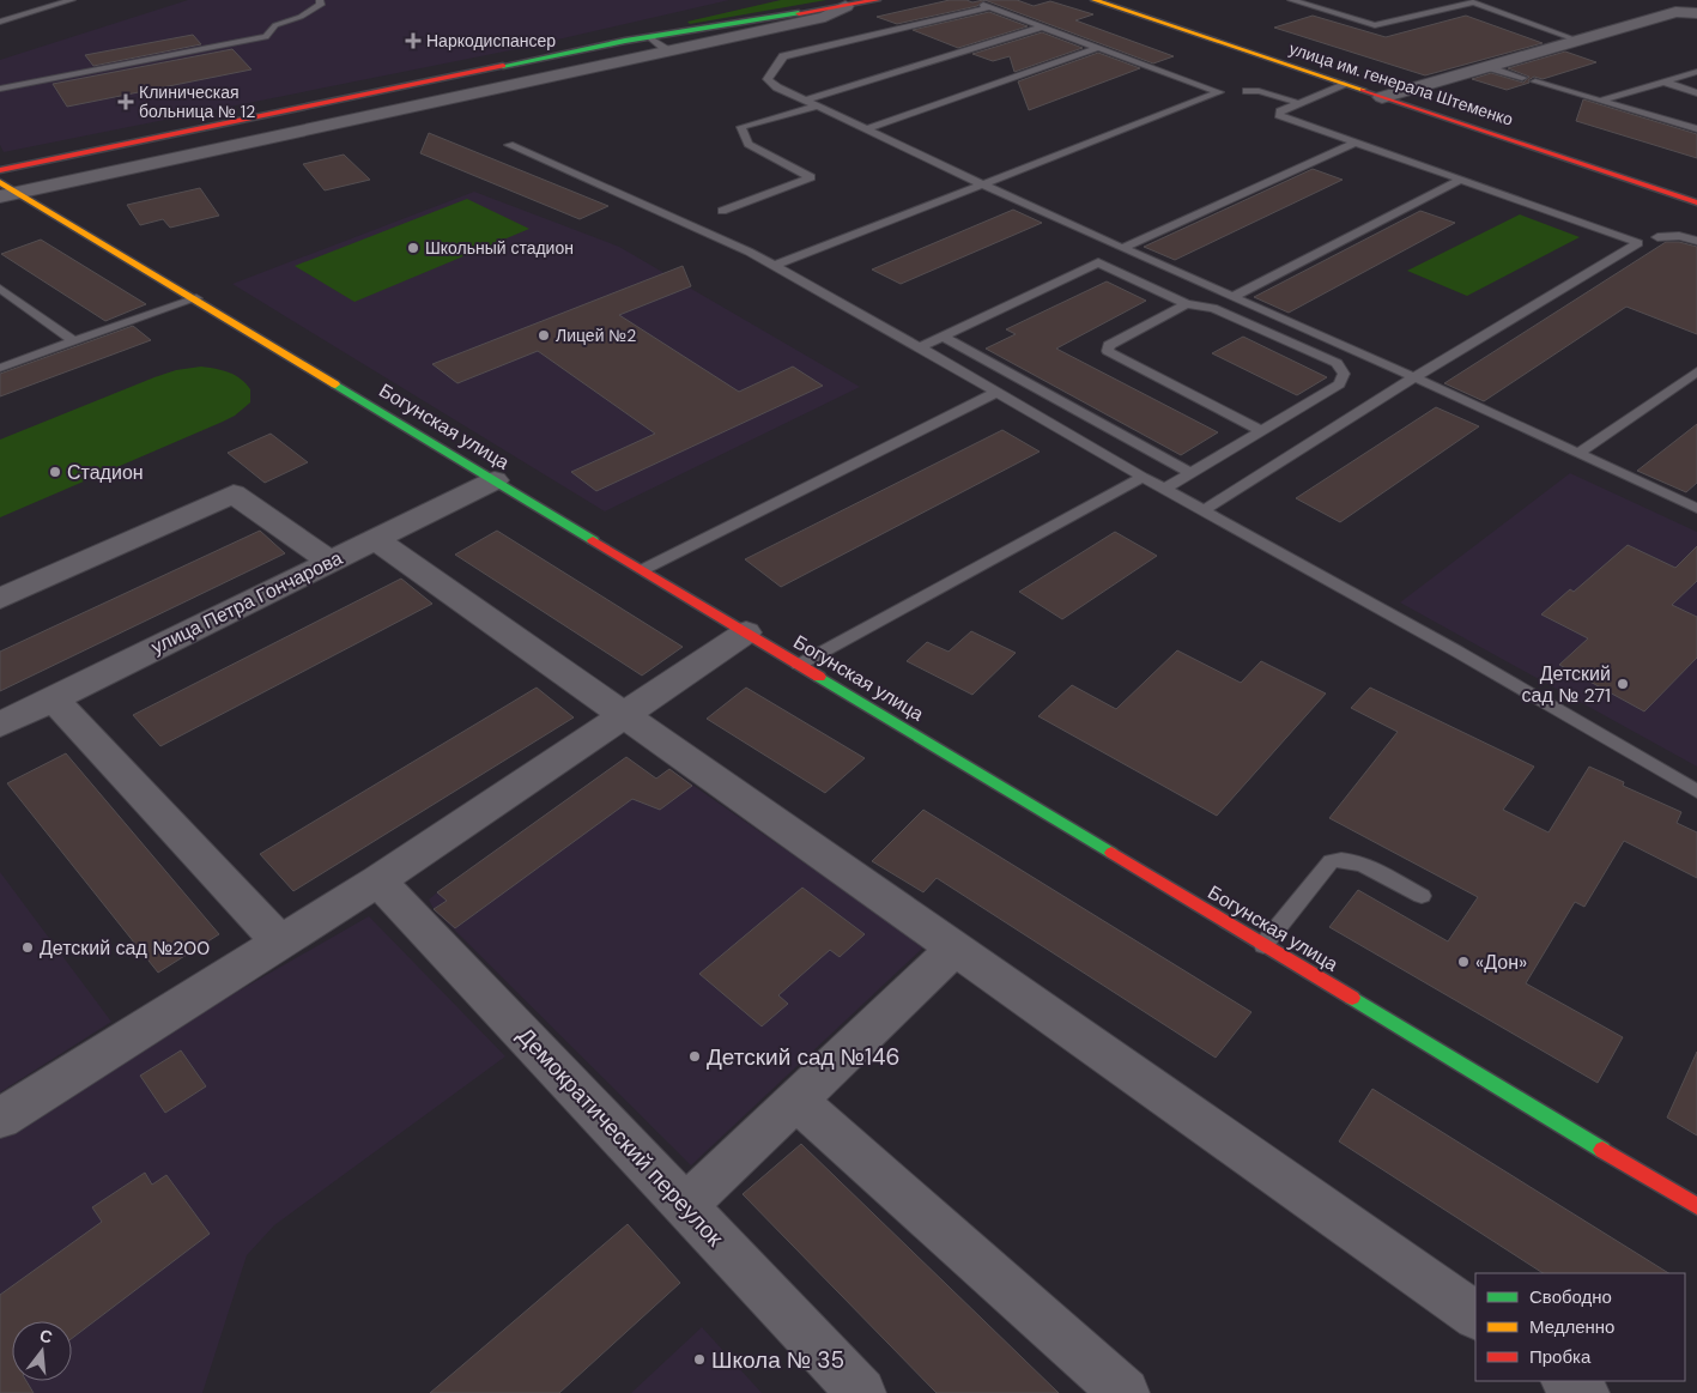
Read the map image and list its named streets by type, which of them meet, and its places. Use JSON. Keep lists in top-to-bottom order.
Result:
{
  "streets": {
    "main road": ["улица им. генерала Штеменко", "Богунская улица"],
    "street": ["улица Петра Гончарова", "Демократический переулок"]
  },
  "crossings": [
    ["Богунская улица", "улица Петра Гончарова"]
  ],
  "places": {
    "health": ["Наркодиспансер", "Клиническая больница № 12"],
    "other": [
      "Школьный стадион",
      "Лицей №2",
      "Стадион",
      "Детский сад № 271",
      "Детский сад №200",
      "«Дон»",
      "Детский сад №146",
      "Школа № 35"
    ]
  },
  "legend": ["Свободно", "Медленно", "Пробка"],
  "north": "top"
}
